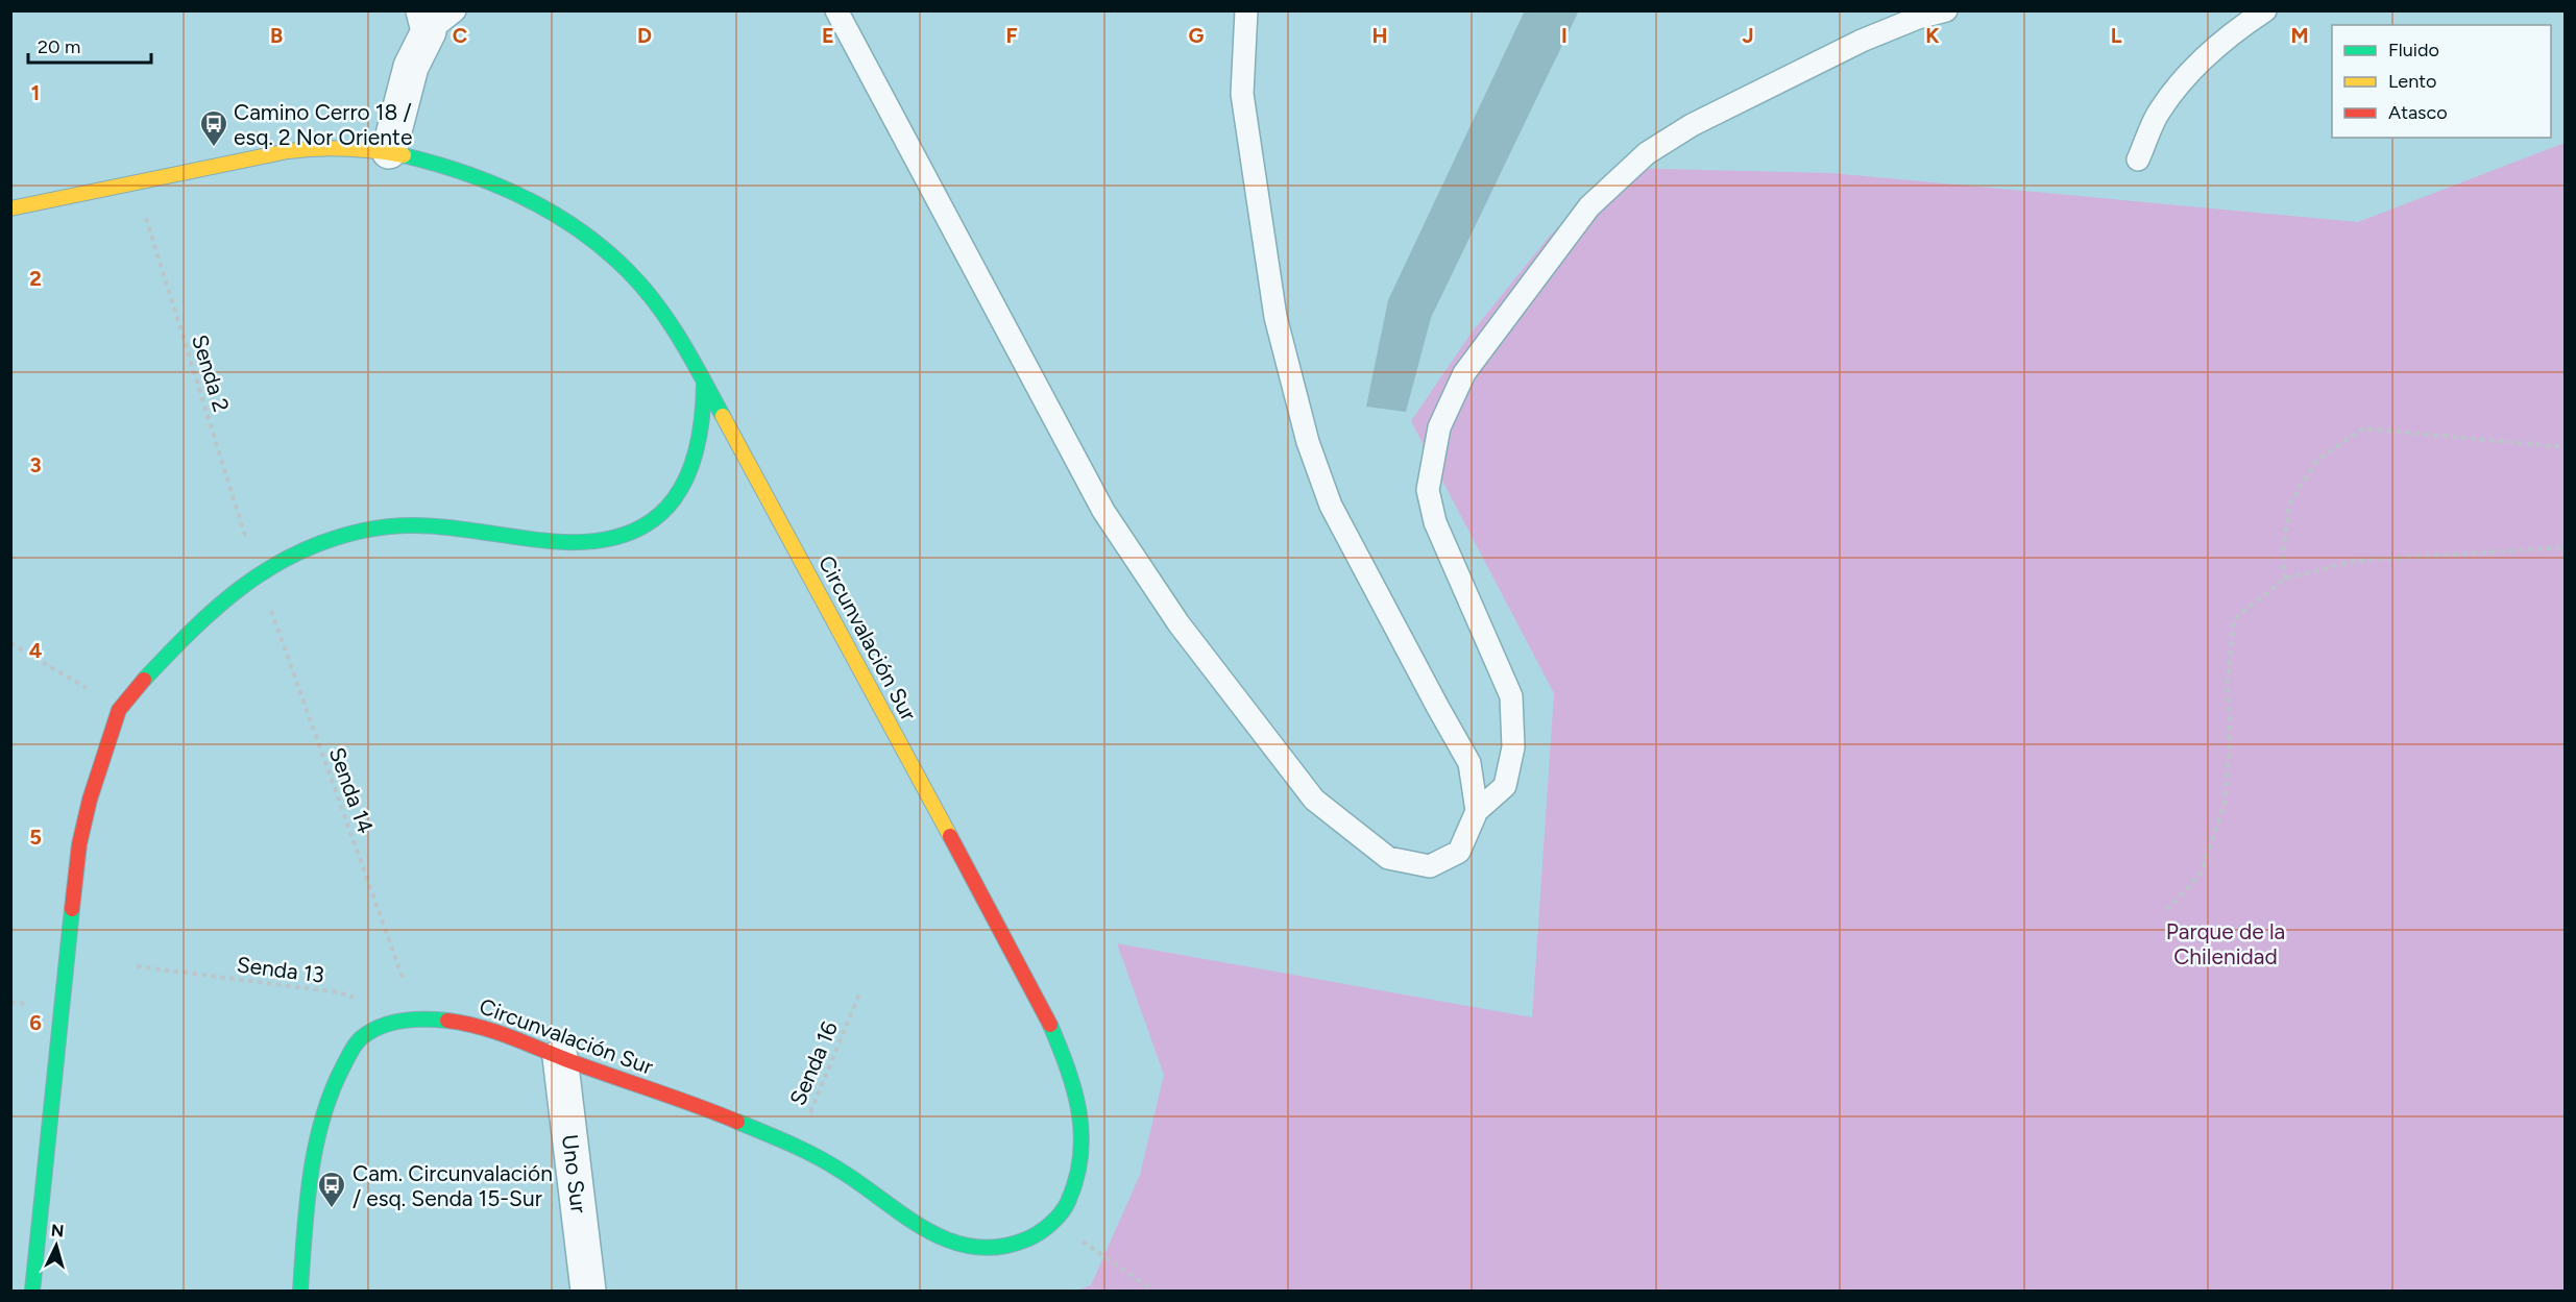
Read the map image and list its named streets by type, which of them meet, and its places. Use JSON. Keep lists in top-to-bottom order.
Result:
{
  "streets": {
    "street": ["Circunvalación Sur", "Uno Sur"],
    "path": [
      "Senda 2",
      "Senda 14",
      "Senda 13",
      "Senda 16"
    ]
  },
  "crossings": [
    ["Senda 2", "Circunvalación Sur"],
    ["Senda 2", "Senda 14"],
    ["Circunvalación Sur", "Senda 14"],
    ["Circunvalación Sur", "Senda 16"],
    ["Circunvalación Sur", "Uno Sur"]
  ],
  "parks": ["Parque de la Chilenidad"],
  "places": {
    "bus stop": ["Camino Cerro 18 / esq. 2 Nor Oriente", "Cam. Circunvalación / esq. Senda 15-Sur"]
  },
  "legend": ["Fluido", "Lento", "Atasco"],
  "scale_bar": "20 m",
  "north": "top",
  "grid": {
    "columns": [
      "B",
      "C",
      "D",
      "E",
      "F",
      "G",
      "H",
      "I",
      "J",
      "K",
      "L",
      "M"
    ],
    "rows": [
      "1",
      "2",
      "3",
      "4",
      "5",
      "6"
    ]
  }
}
